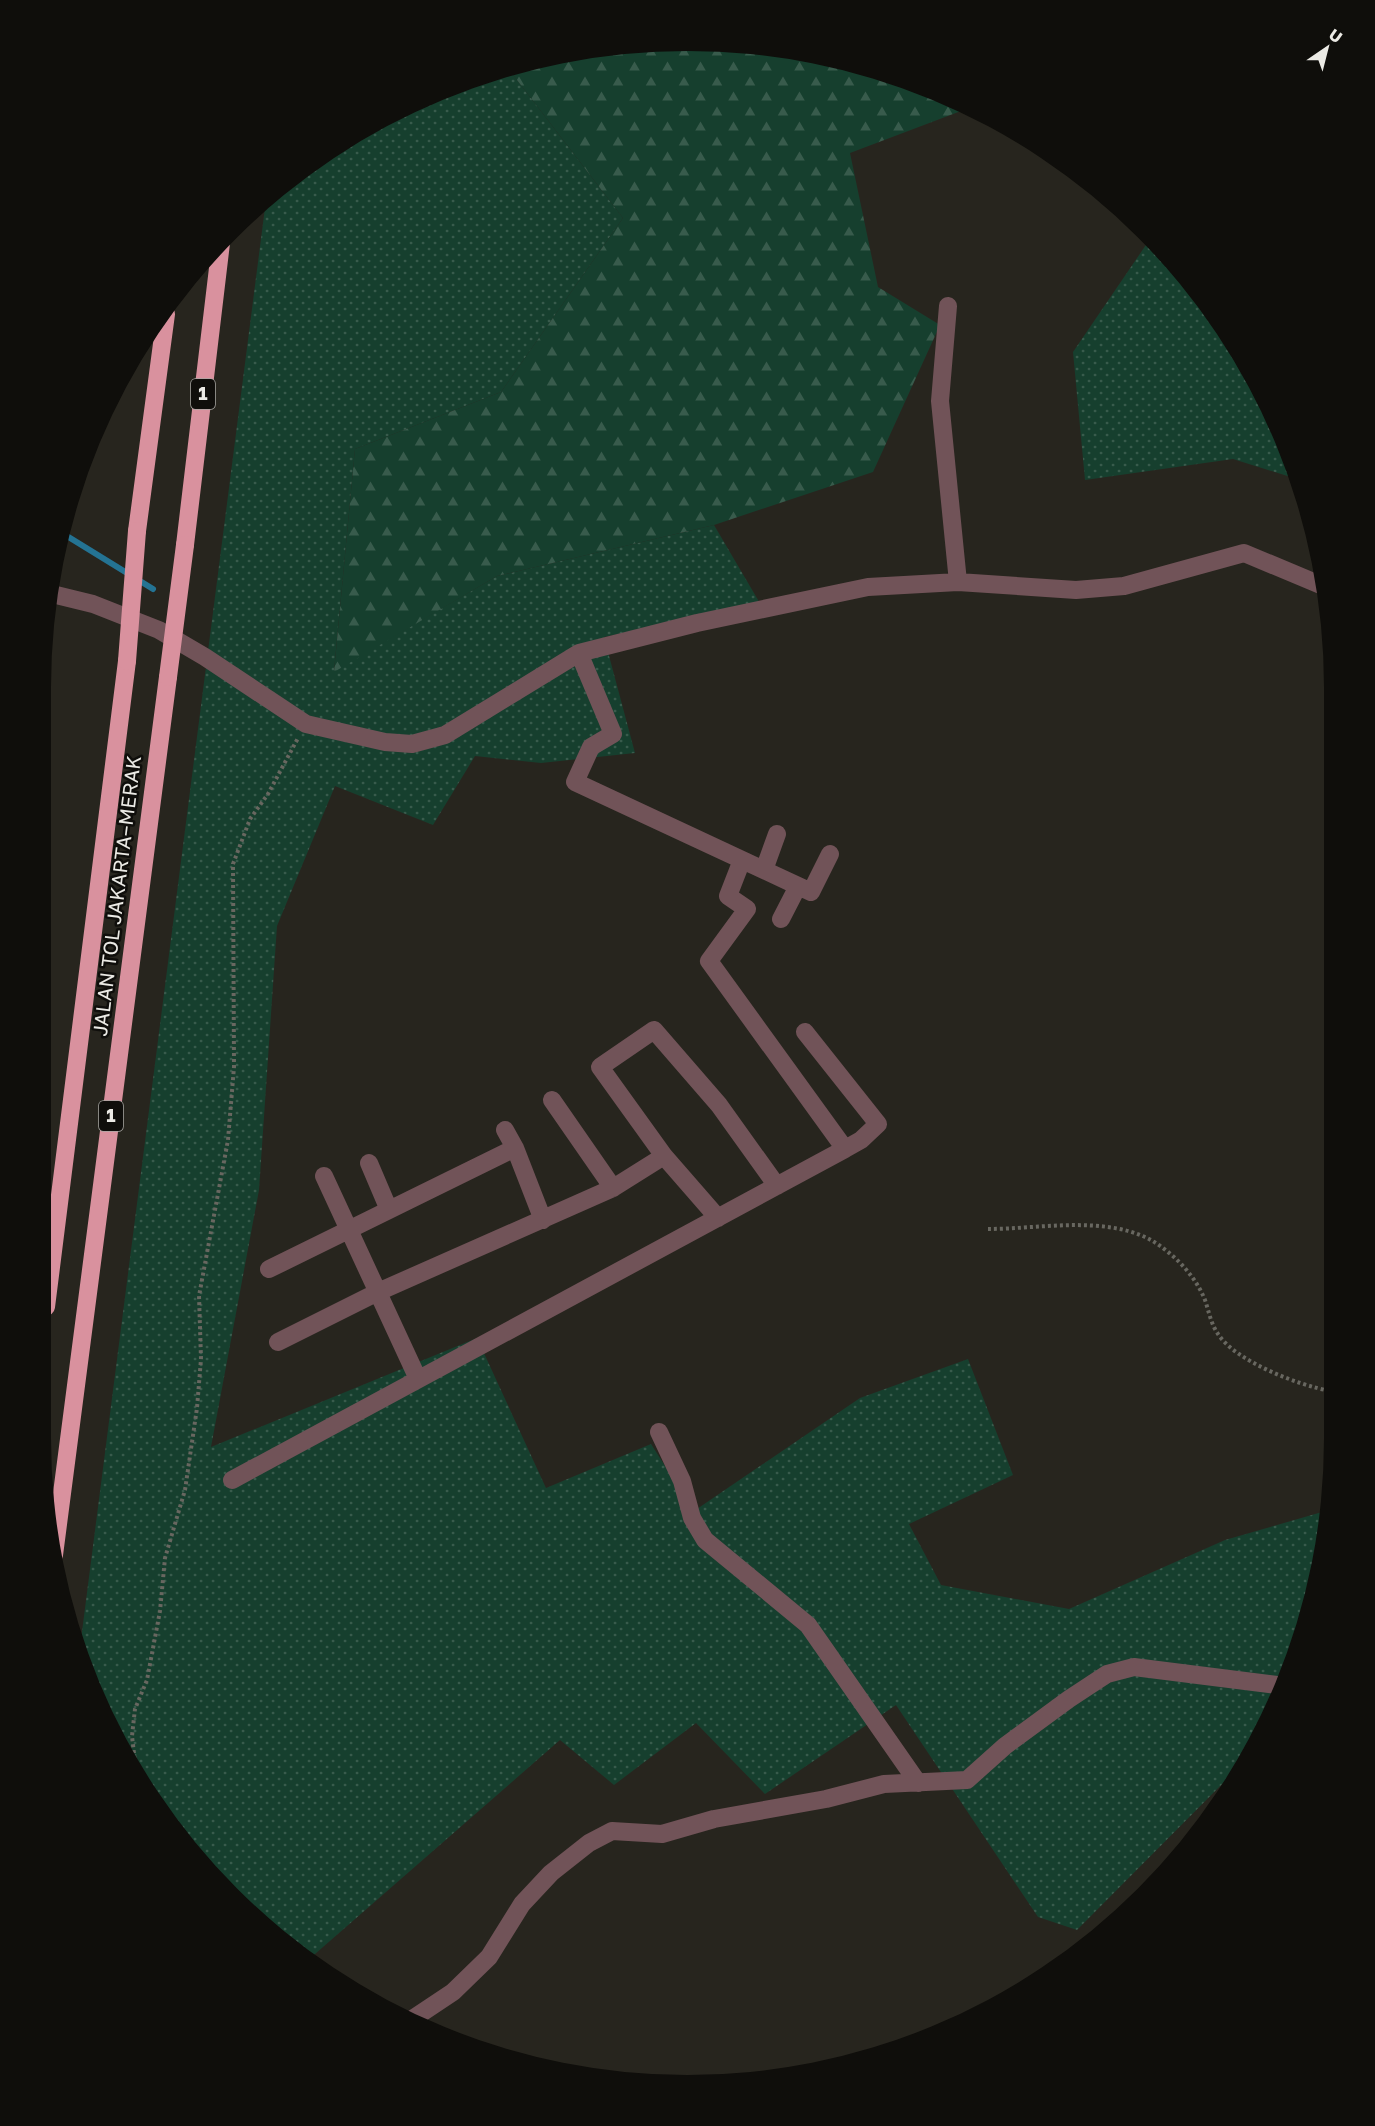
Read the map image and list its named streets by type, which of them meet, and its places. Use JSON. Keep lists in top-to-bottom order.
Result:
{
  "streets": {
    "highway": ["1", "JALAN TOL JAKARTA–MERAK"]
  },
  "north": "top right"
}
